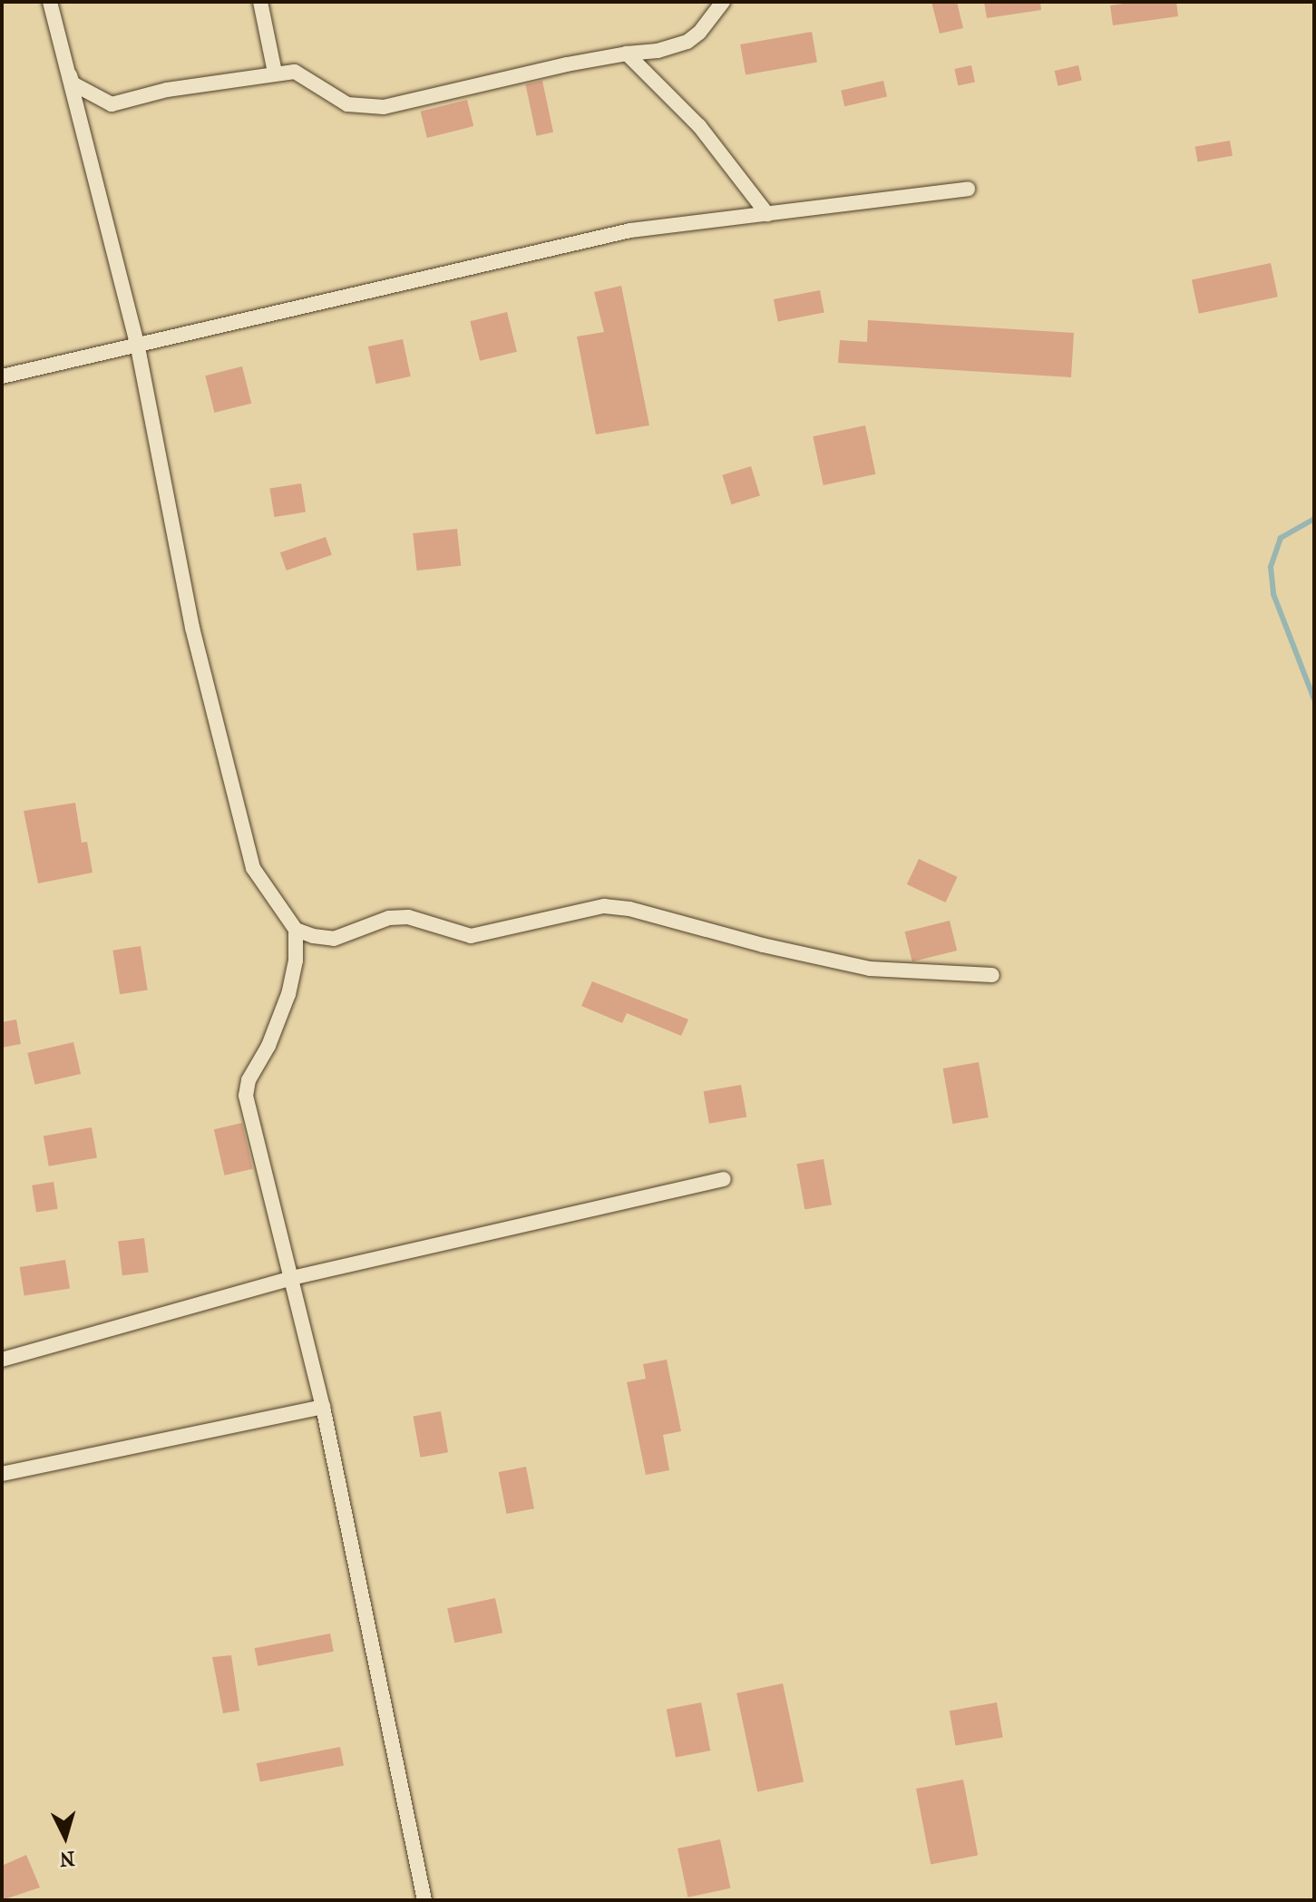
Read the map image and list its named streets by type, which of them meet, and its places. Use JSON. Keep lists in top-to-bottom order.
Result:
{
  "north": "bottom"
}
